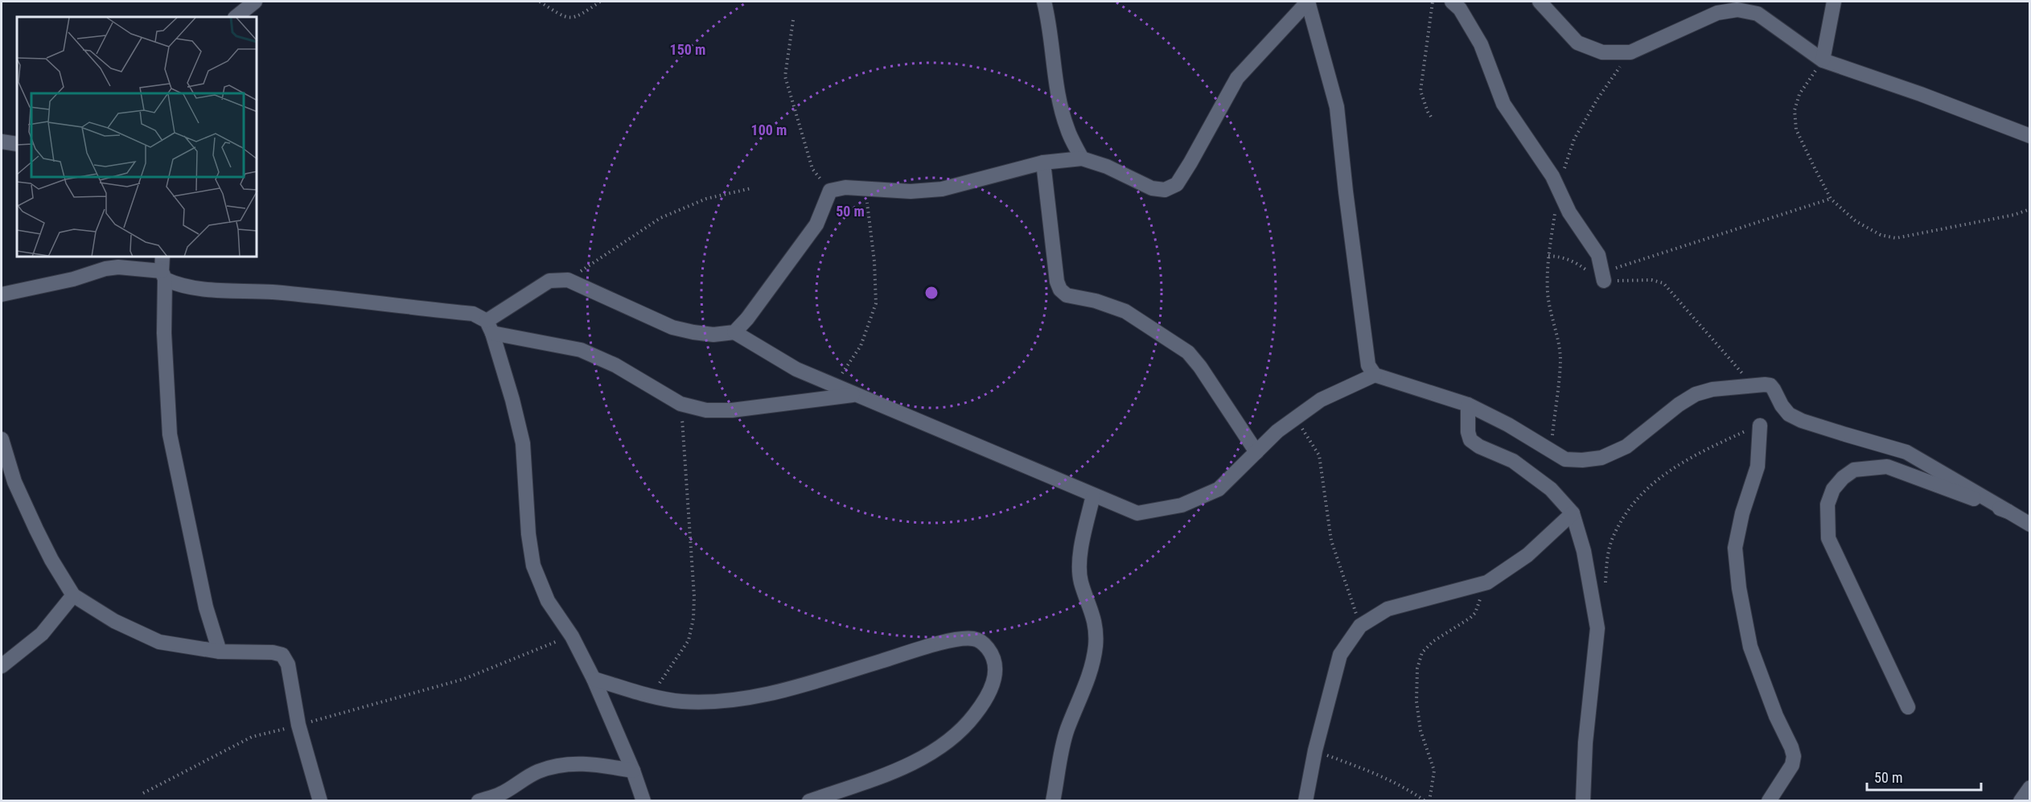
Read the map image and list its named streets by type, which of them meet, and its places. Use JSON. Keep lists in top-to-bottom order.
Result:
{
  "scale_bar": "50 m",
  "rings": ["150 m", "100 m", "50 m"]
}
